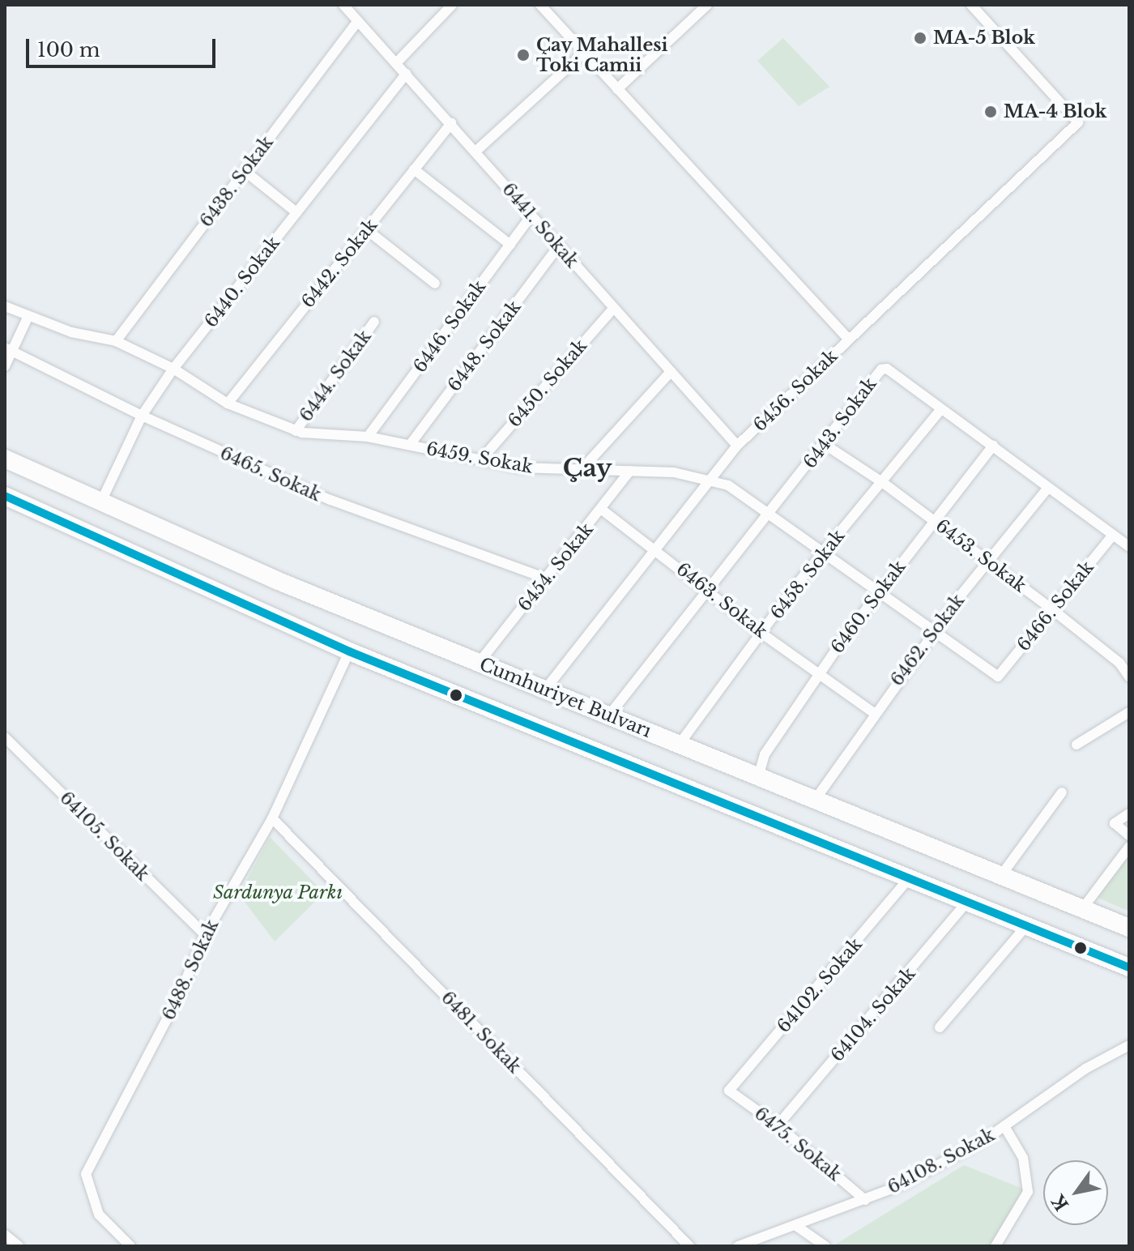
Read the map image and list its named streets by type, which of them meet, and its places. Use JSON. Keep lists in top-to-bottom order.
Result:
{
  "streets": {
    "highway": ["Cumhuriyet Bulvarı"],
    "street": [
      "6438. Sokak",
      "6441. Sokak",
      "6442. Sokak",
      "6440. Sokak",
      "6446. Sokak",
      "6448. Sokak",
      "6444. Sokak",
      "6450. Sokak",
      "6456. Sokak",
      "6443. Sokak",
      "6459. Sokak",
      "6465. Sokak",
      "6453. Sokak",
      "6454. Sokak",
      "6458. Sokak",
      "6463. Sokak",
      "6466. Sokak",
      "6460. Sokak",
      "6462. Sokak",
      "64105. Sokak",
      "6488. Sokak",
      "64102. Sokak",
      "64104. Sokak",
      "6481. Sokak",
      "6475. Sokak",
      "64108. Sokak"
    ]
  },
  "crossings": [
    ["6438. Sokak", "6441. Sokak"],
    ["6438. Sokak", "6459. Sokak"],
    ["6441. Sokak", "6442. Sokak"],
    ["6441. Sokak", "6440. Sokak"],
    ["6441. Sokak", "6446. Sokak"],
    ["6441. Sokak", "6448. Sokak"],
    ["6441. Sokak", "6450. Sokak"],
    ["6441. Sokak", "6456. Sokak"],
    ["6442. Sokak", "6459. Sokak"],
    ["6440. Sokak", "6459. Sokak"],
    ["6440. Sokak", "6465. Sokak"],
    ["6440. Sokak", "Cumhuriyet Bulvarı"],
    ["6446. Sokak", "6459. Sokak"],
    ["6448. Sokak", "6459. Sokak"],
    ["6444. Sokak", "6459. Sokak"],
    ["6450. Sokak", "6459. Sokak"],
    ["6456. Sokak", "6459. Sokak"],
    ["6456. Sokak", "6463. Sokak"],
    ["6456. Sokak", "Cumhuriyet Bulvarı"],
    ["6443. Sokak", "6459. Sokak"],
    ["6443. Sokak", "6453. Sokak"],
    ["6443. Sokak", "6458. Sokak"],
    ["6443. Sokak", "6463. Sokak"],
    ["6443. Sokak", "6466. Sokak"],
    ["6443. Sokak", "6460. Sokak"],
    ["6443. Sokak", "6462. Sokak"],
    ["6443. Sokak", "Cumhuriyet Bulvarı"],
    ["6459. Sokak", "6454. Sokak"],
    ["6459. Sokak", "6458. Sokak"],
    ["6459. Sokak", "6466. Sokak"],
    ["6459. Sokak", "6460. Sokak"],
    ["6459. Sokak", "6462. Sokak"],
    ["6465. Sokak", "6454. Sokak"],
    ["6453. Sokak", "6458. Sokak"],
    ["6453. Sokak", "6466. Sokak"],
    ["6453. Sokak", "6460. Sokak"],
    ["6453. Sokak", "6462. Sokak"],
    ["6454. Sokak", "6463. Sokak"],
    ["6454. Sokak", "Cumhuriyet Bulvarı"],
    ["6458. Sokak", "6463. Sokak"],
    ["6458. Sokak", "Cumhuriyet Bulvarı"],
    ["6463. Sokak", "6460. Sokak"],
    ["6463. Sokak", "6462. Sokak"],
    ["6460. Sokak", "Cumhuriyet Bulvarı"],
    ["6462. Sokak", "Cumhuriyet Bulvarı"],
    ["64105. Sokak", "6488. Sokak"],
    ["6488. Sokak", "6481. Sokak"],
    ["64102. Sokak", "6475. Sokak"],
    ["64104. Sokak", "6475. Sokak"],
    ["6475. Sokak", "64108. Sokak"]
  ],
  "districts": ["Çay"],
  "parks": ["Sardunya Parkı"],
  "places": ["MA-5 Blok", "Çay Mahallesi Toki Camii", "MA-4 Blok"],
  "scale_bar": "100 m",
  "north": "bottom left"
}
